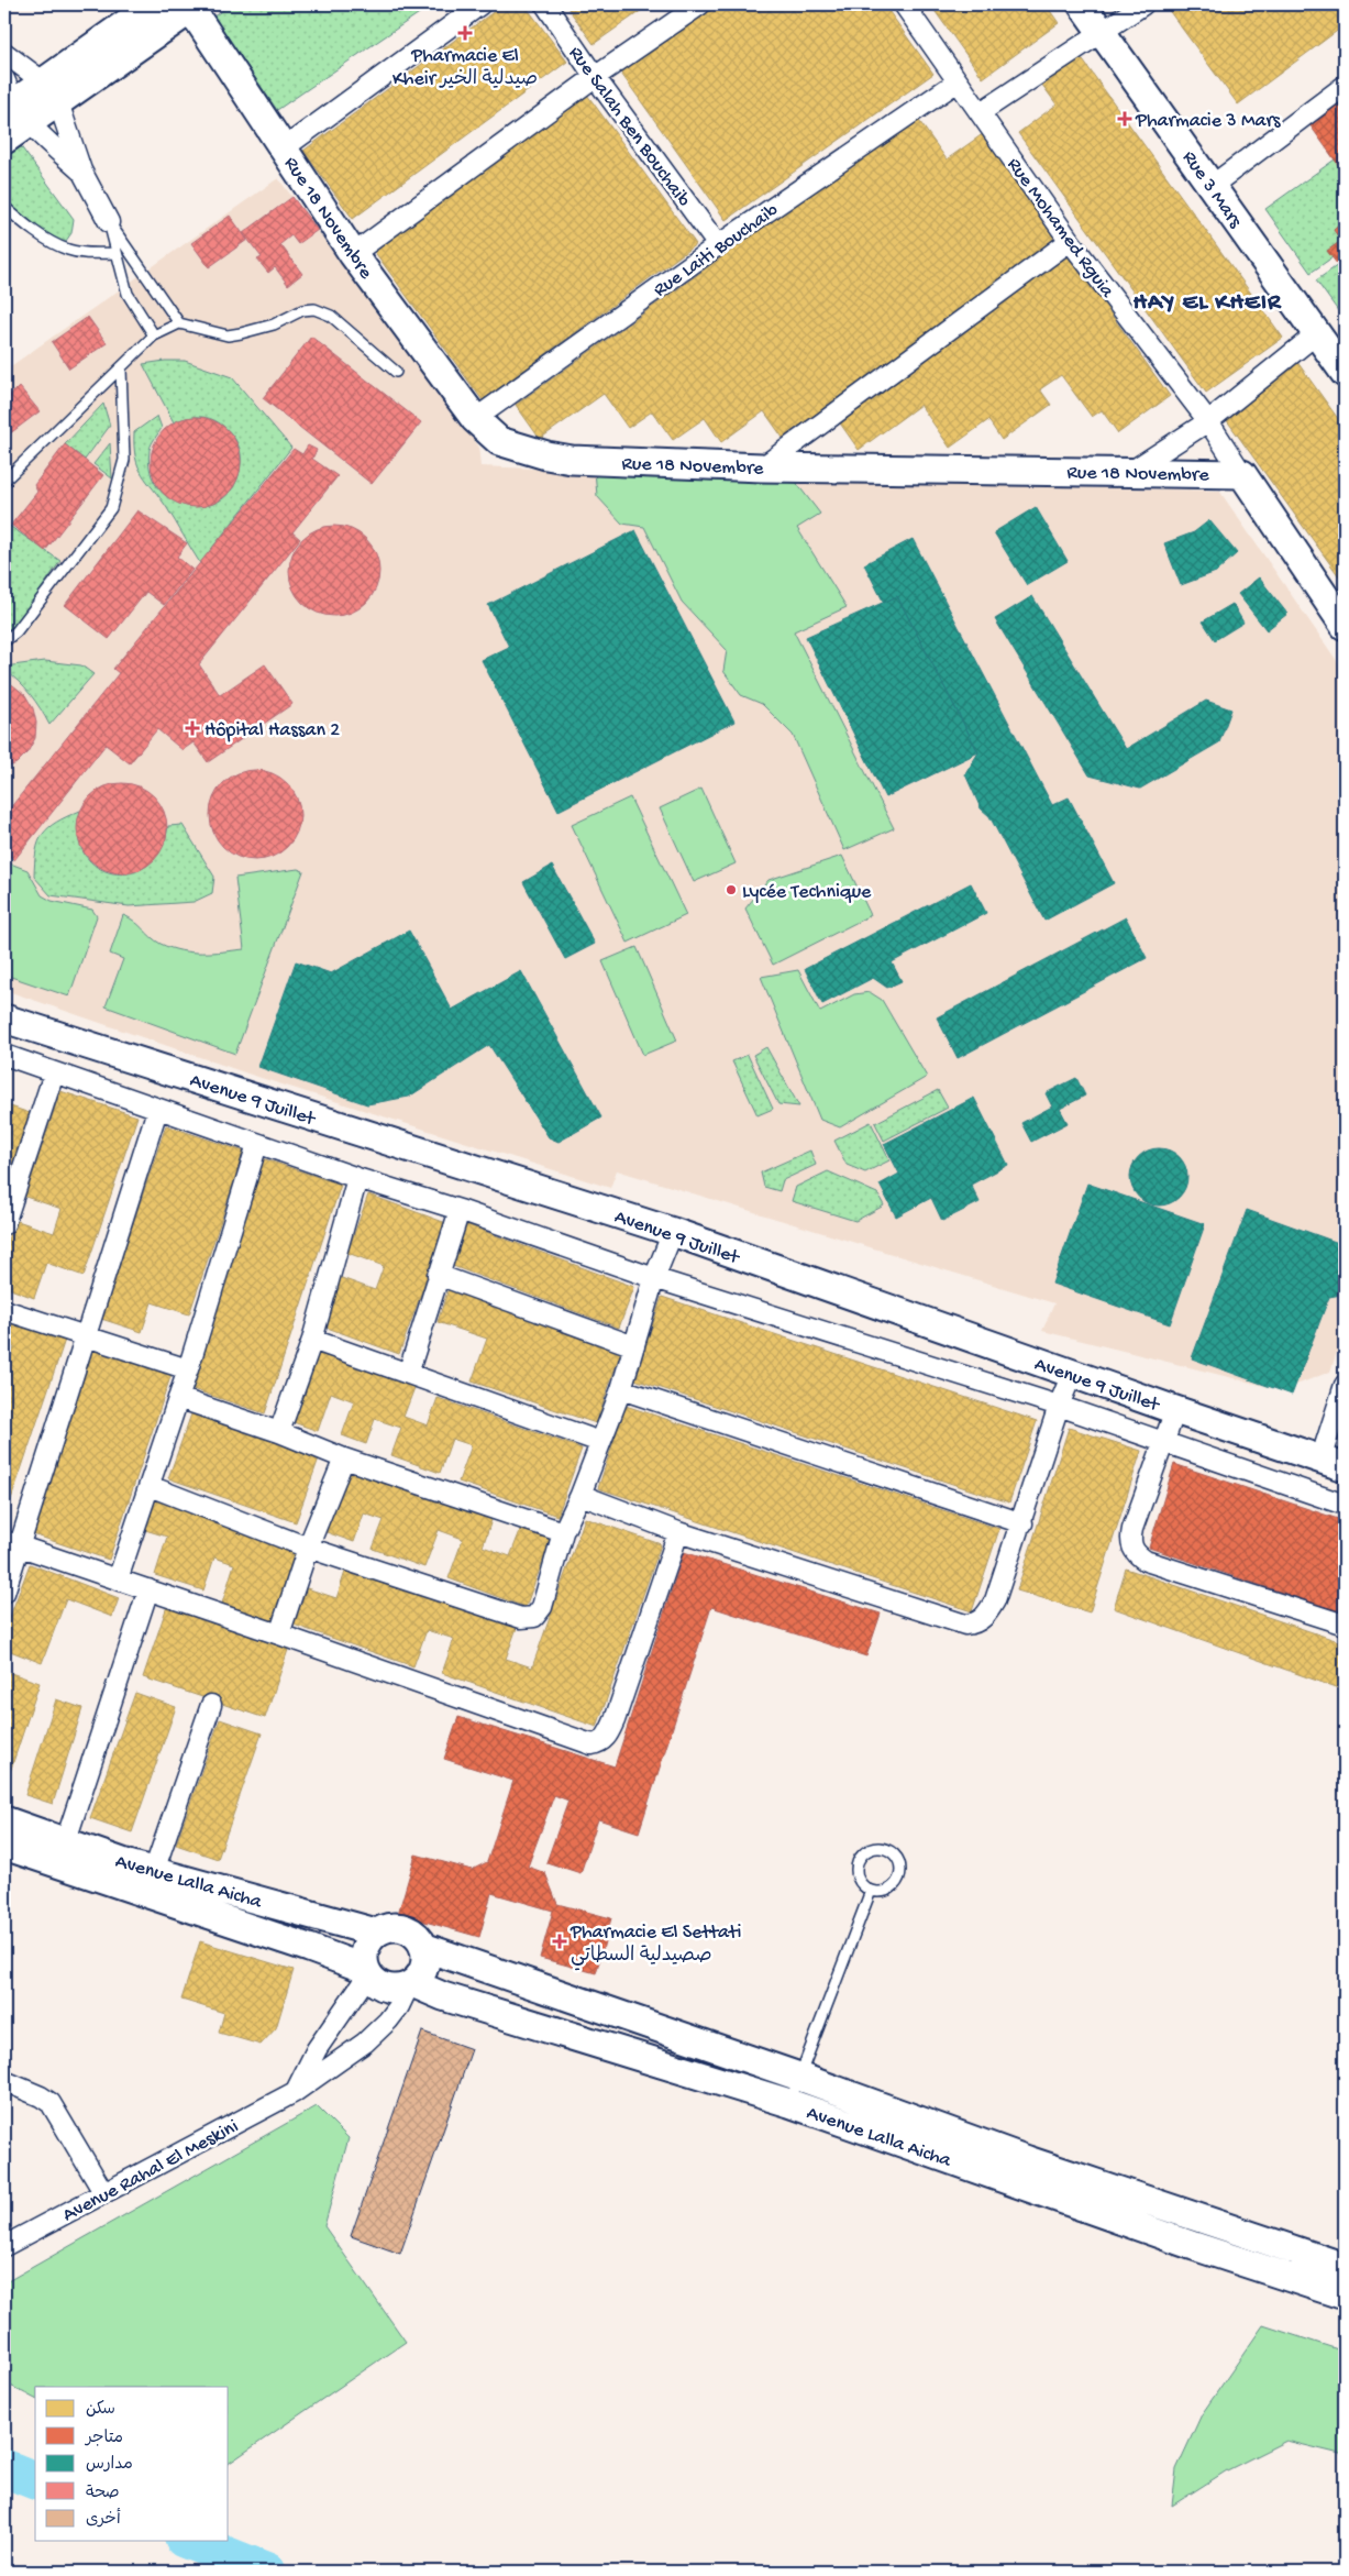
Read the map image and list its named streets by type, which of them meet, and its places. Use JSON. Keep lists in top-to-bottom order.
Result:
{
  "streets": {
    "street": [
      "Rue Salah Ben Bouchaib",
      "Rue 3 Mars",
      "Rue 18 Novembre",
      "Rue Mohamed Rguia",
      "Rue Laiti Bouchaib",
      "Avenue 9 Juillet",
      "Avenue Lalla Aicha",
      "Avenue Rahal El Meskini"
    ]
  },
  "crossings": [
    ["Rue Salah Ben Bouchaib", "Rue Laiti Bouchaib"],
    ["Rue 18 Novembre", "Rue Mohamed Rguia"],
    ["Rue 18 Novembre", "Rue Laiti Bouchaib"],
    ["Rue Mohamed Rguia", "Rue Laiti Bouchaib"],
    ["Avenue Lalla Aicha", "Avenue Rahal El Meskini"]
  ],
  "districts": ["HAY EL KHEIR"],
  "places": {
    "health": [
      "Pharmacie El Kheir صيدلية الخير",
      "Pharmacie 3 Mars",
      "Hôpital Hassan 2",
      "Pharmacie El Settati صصيدلية السطاتي"
    ],
    "other": ["Lycée Technique"]
  },
  "legend": [
    "سكن",
    "متاجر",
    "مدارس",
    "صحة",
    "أخرى"
  ]
}
